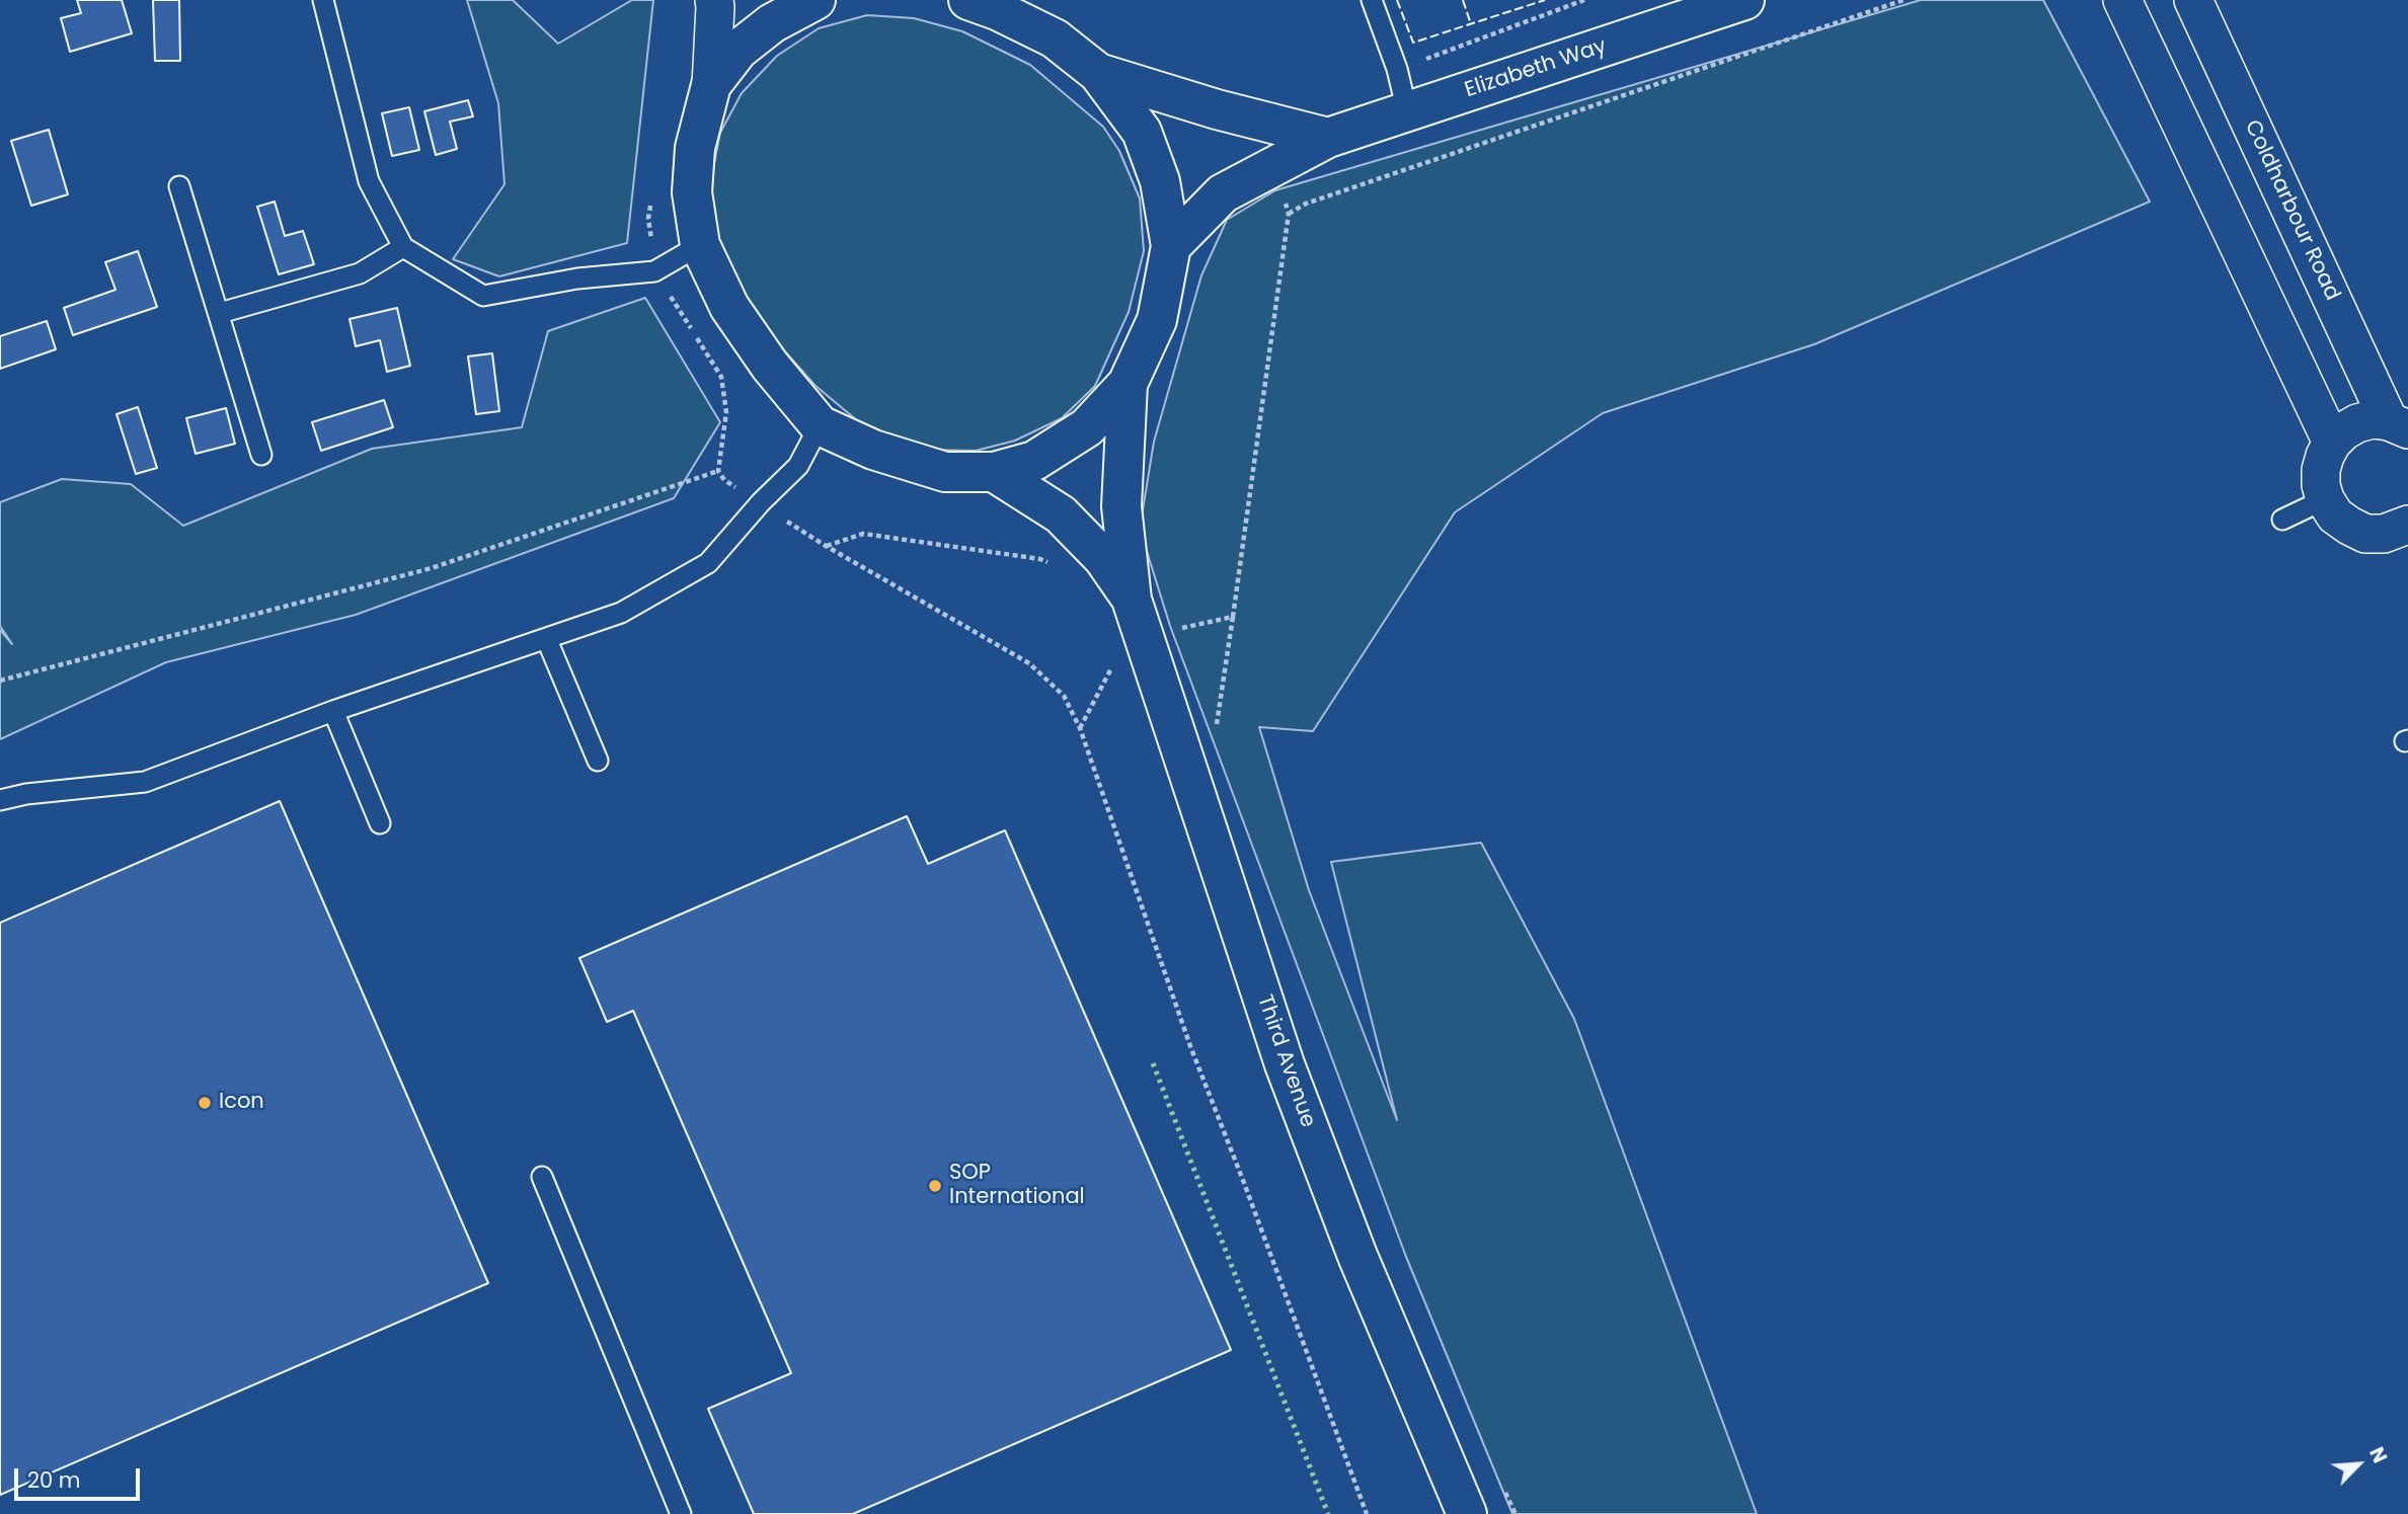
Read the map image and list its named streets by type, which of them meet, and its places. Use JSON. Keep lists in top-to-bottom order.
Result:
{
  "streets": {
    "main road": ["Elizabeth Way", "Third Avenue"],
    "street": ["Coldharbour Road"]
  },
  "places": ["Icon", "SOP International"],
  "scale_bar": "20 m",
  "north": "top right"
}
